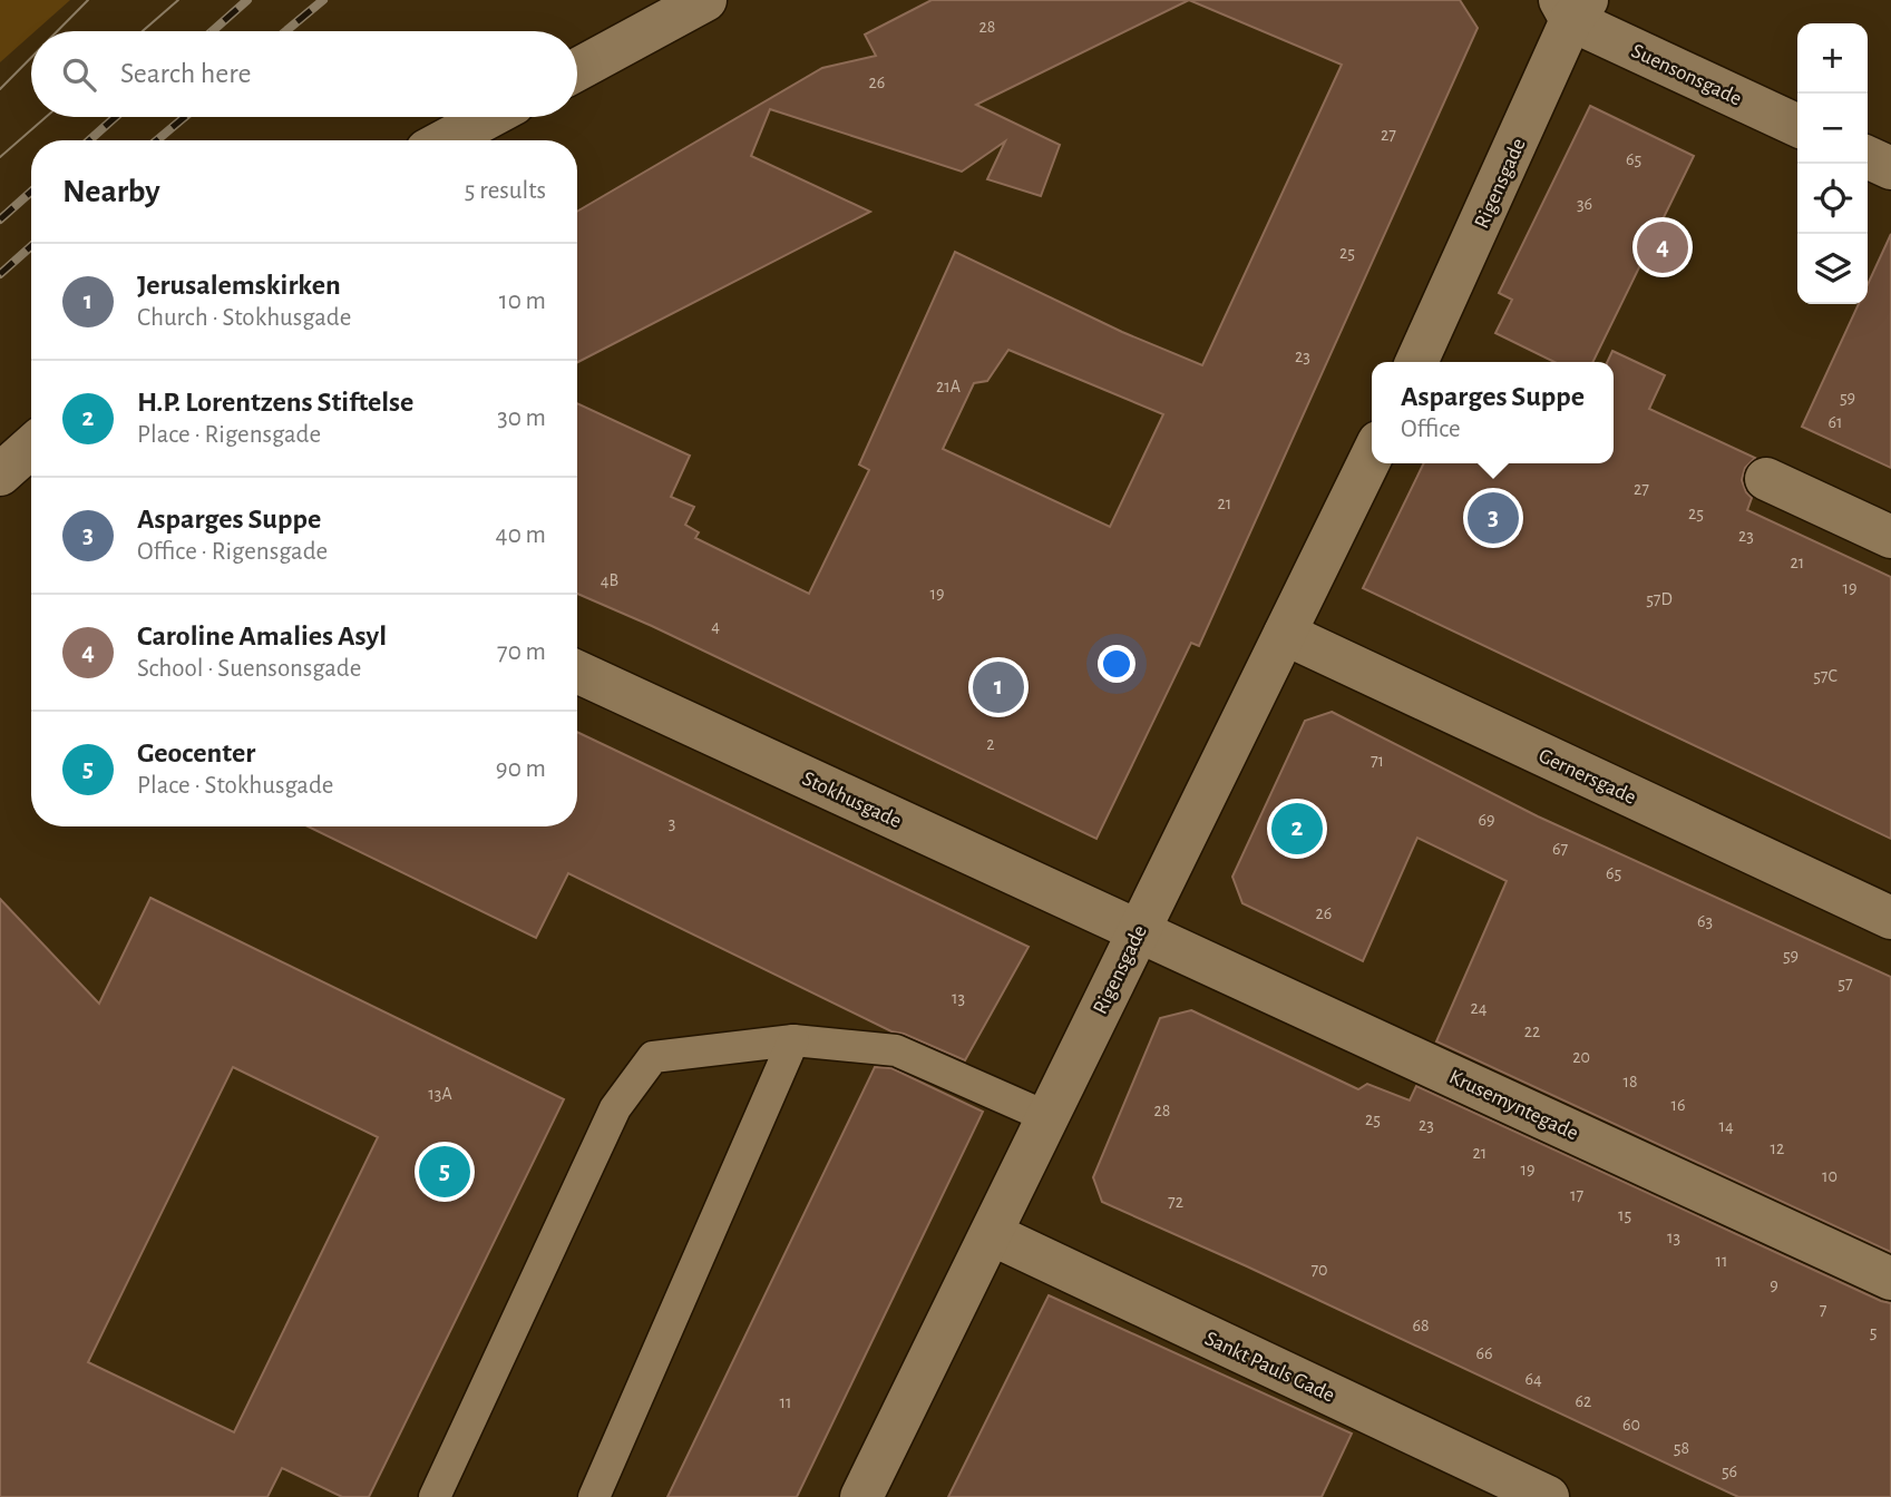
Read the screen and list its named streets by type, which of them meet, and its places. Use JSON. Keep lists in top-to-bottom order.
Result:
{
  "streets": {
    "street": [
      "Suensonsgade",
      "Rigensgade",
      "Gernersgade",
      "Stokhusgade",
      "Krusemyntegade",
      "Sankt Pauls Gade"
    ]
  },
  "crossings": [
    ["Suensonsgade", "Rigensgade"],
    ["Rigensgade", "Gernersgade"],
    ["Rigensgade", "Stokhusgade"],
    ["Rigensgade", "Krusemyntegade"],
    ["Rigensgade", "Sankt Pauls Gade"],
    ["Stokhusgade", "Krusemyntegade"]
  ],
  "house_numbers": [
    "28",
    "26",
    "27",
    "65",
    "36",
    "25",
    "23",
    "21A",
    "59",
    "61",
    "27",
    "21",
    "25",
    "23",
    "21",
    "4B",
    "19",
    "19",
    "57D",
    "4",
    "57C",
    "2",
    "71",
    "69",
    "3",
    "67",
    "65",
    "26",
    "63",
    "59",
    "57",
    "13",
    "24",
    "22",
    "20",
    "18",
    "13A",
    "16",
    "28",
    "25",
    "23",
    "14",
    "12",
    "21",
    "19",
    "10",
    "17",
    "72",
    "15",
    "13",
    "11",
    "70",
    "9",
    "7",
    "68",
    "5",
    "66",
    "64",
    "62",
    "11",
    "60",
    "58",
    "56"
  ],
  "page": {
    "map_buttons": ["+", "−"],
    "search": "Search here",
    "heading": ["Nearby", "5 results"],
    "pins": [
      "4",
      "3",
      "1",
      "2",
      "5"
    ],
    "list": [
      {
        "mark": "1",
        "name": "Jerusalemskirken",
        "note": "Church · Stokhusgade",
        "value": "10 m"
      },
      {
        "mark": "2",
        "name": "H.P. Lorentzens Stiftelse",
        "note": "Place · Rigensgade",
        "value": "30 m"
      },
      {
        "mark": "3",
        "name": "Asparges Suppe",
        "note": "Office · Rigensgade",
        "value": "40 m"
      },
      {
        "mark": "4",
        "name": "Caroline Amalies Asyl",
        "note": "School · Suensonsgade",
        "value": "70 m"
      },
      {
        "mark": "5",
        "name": "Geocenter",
        "note": "Place · Stokhusgade",
        "value": "90 m"
      }
    ],
    "popup": ["Asparges Suppe", "Office"]
  }
}
